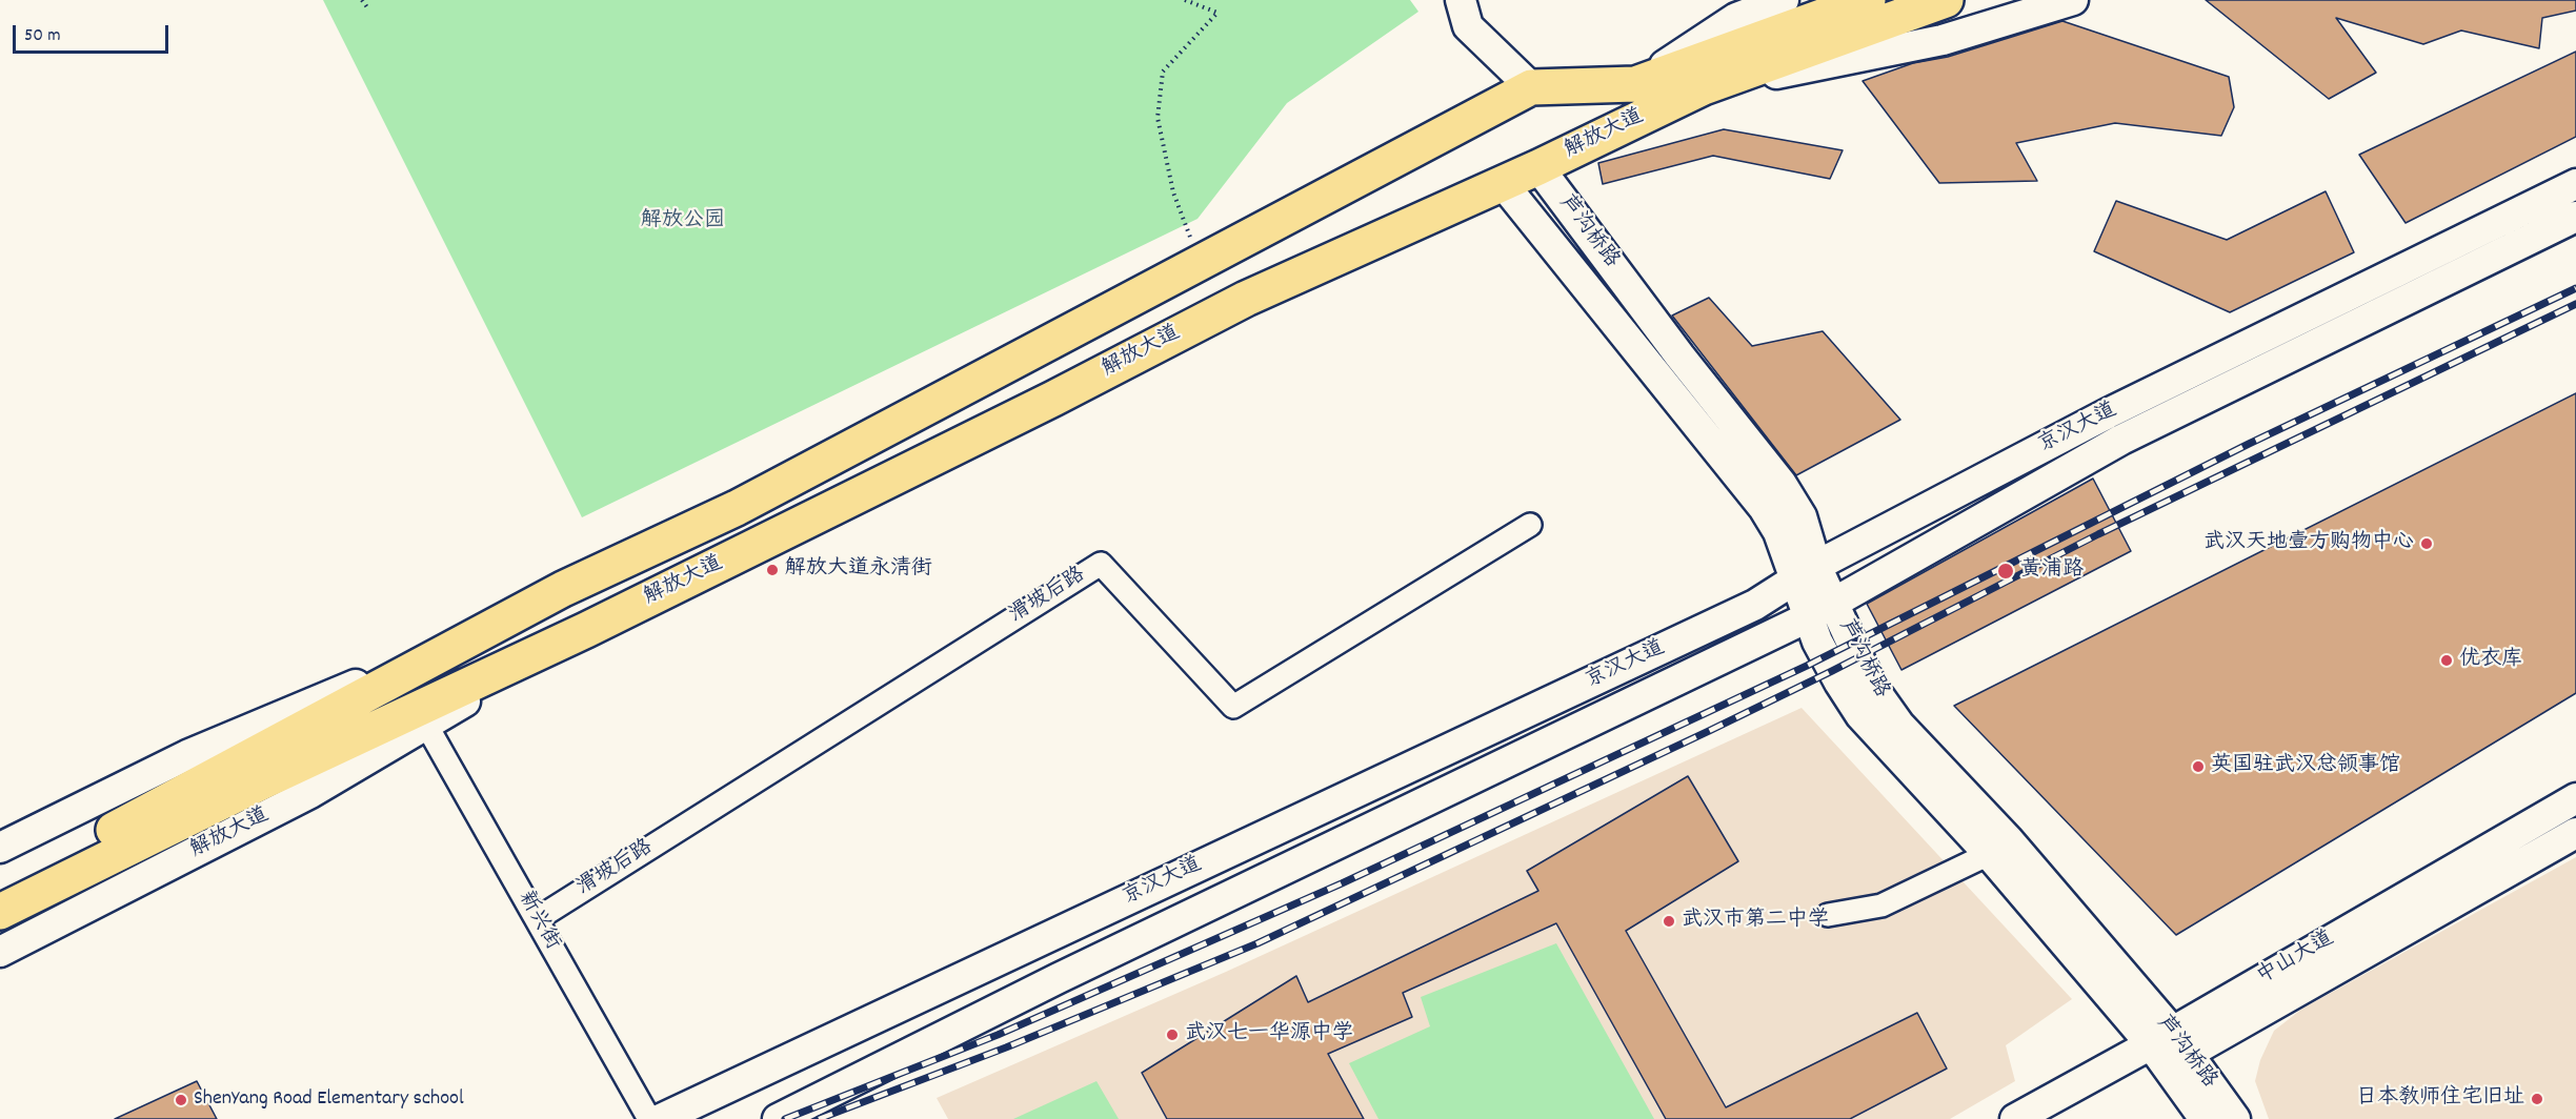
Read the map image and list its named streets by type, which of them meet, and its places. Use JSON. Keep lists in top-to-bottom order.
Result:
{
  "streets": {
    "main road": [
      "解放大道",
      "芦沟桥路",
      "京汉大道",
      "中山大道"
    ],
    "street": ["滑坡后路", "新兴街"]
  },
  "crossings": [
    ["解放大道", "芦沟桥路"],
    ["解放大道", "新兴街"],
    ["芦沟桥路", "京汉大道"],
    ["芦沟桥路", "中山大道"],
    ["滑坡后路", "新兴街"]
  ],
  "parks": ["解放公园"],
  "places": [
    "武汉天地壹方购物中心",
    "解放大道永清街",
    "黄浦路",
    "优衣库",
    "英国驻武汉总领事馆",
    "武汉市第二中学",
    "武汉七一华源中学",
    "日本教师住宅旧址",
    "ShenYang Road Elementary school"
  ],
  "scale_bar": "50 m"
}
